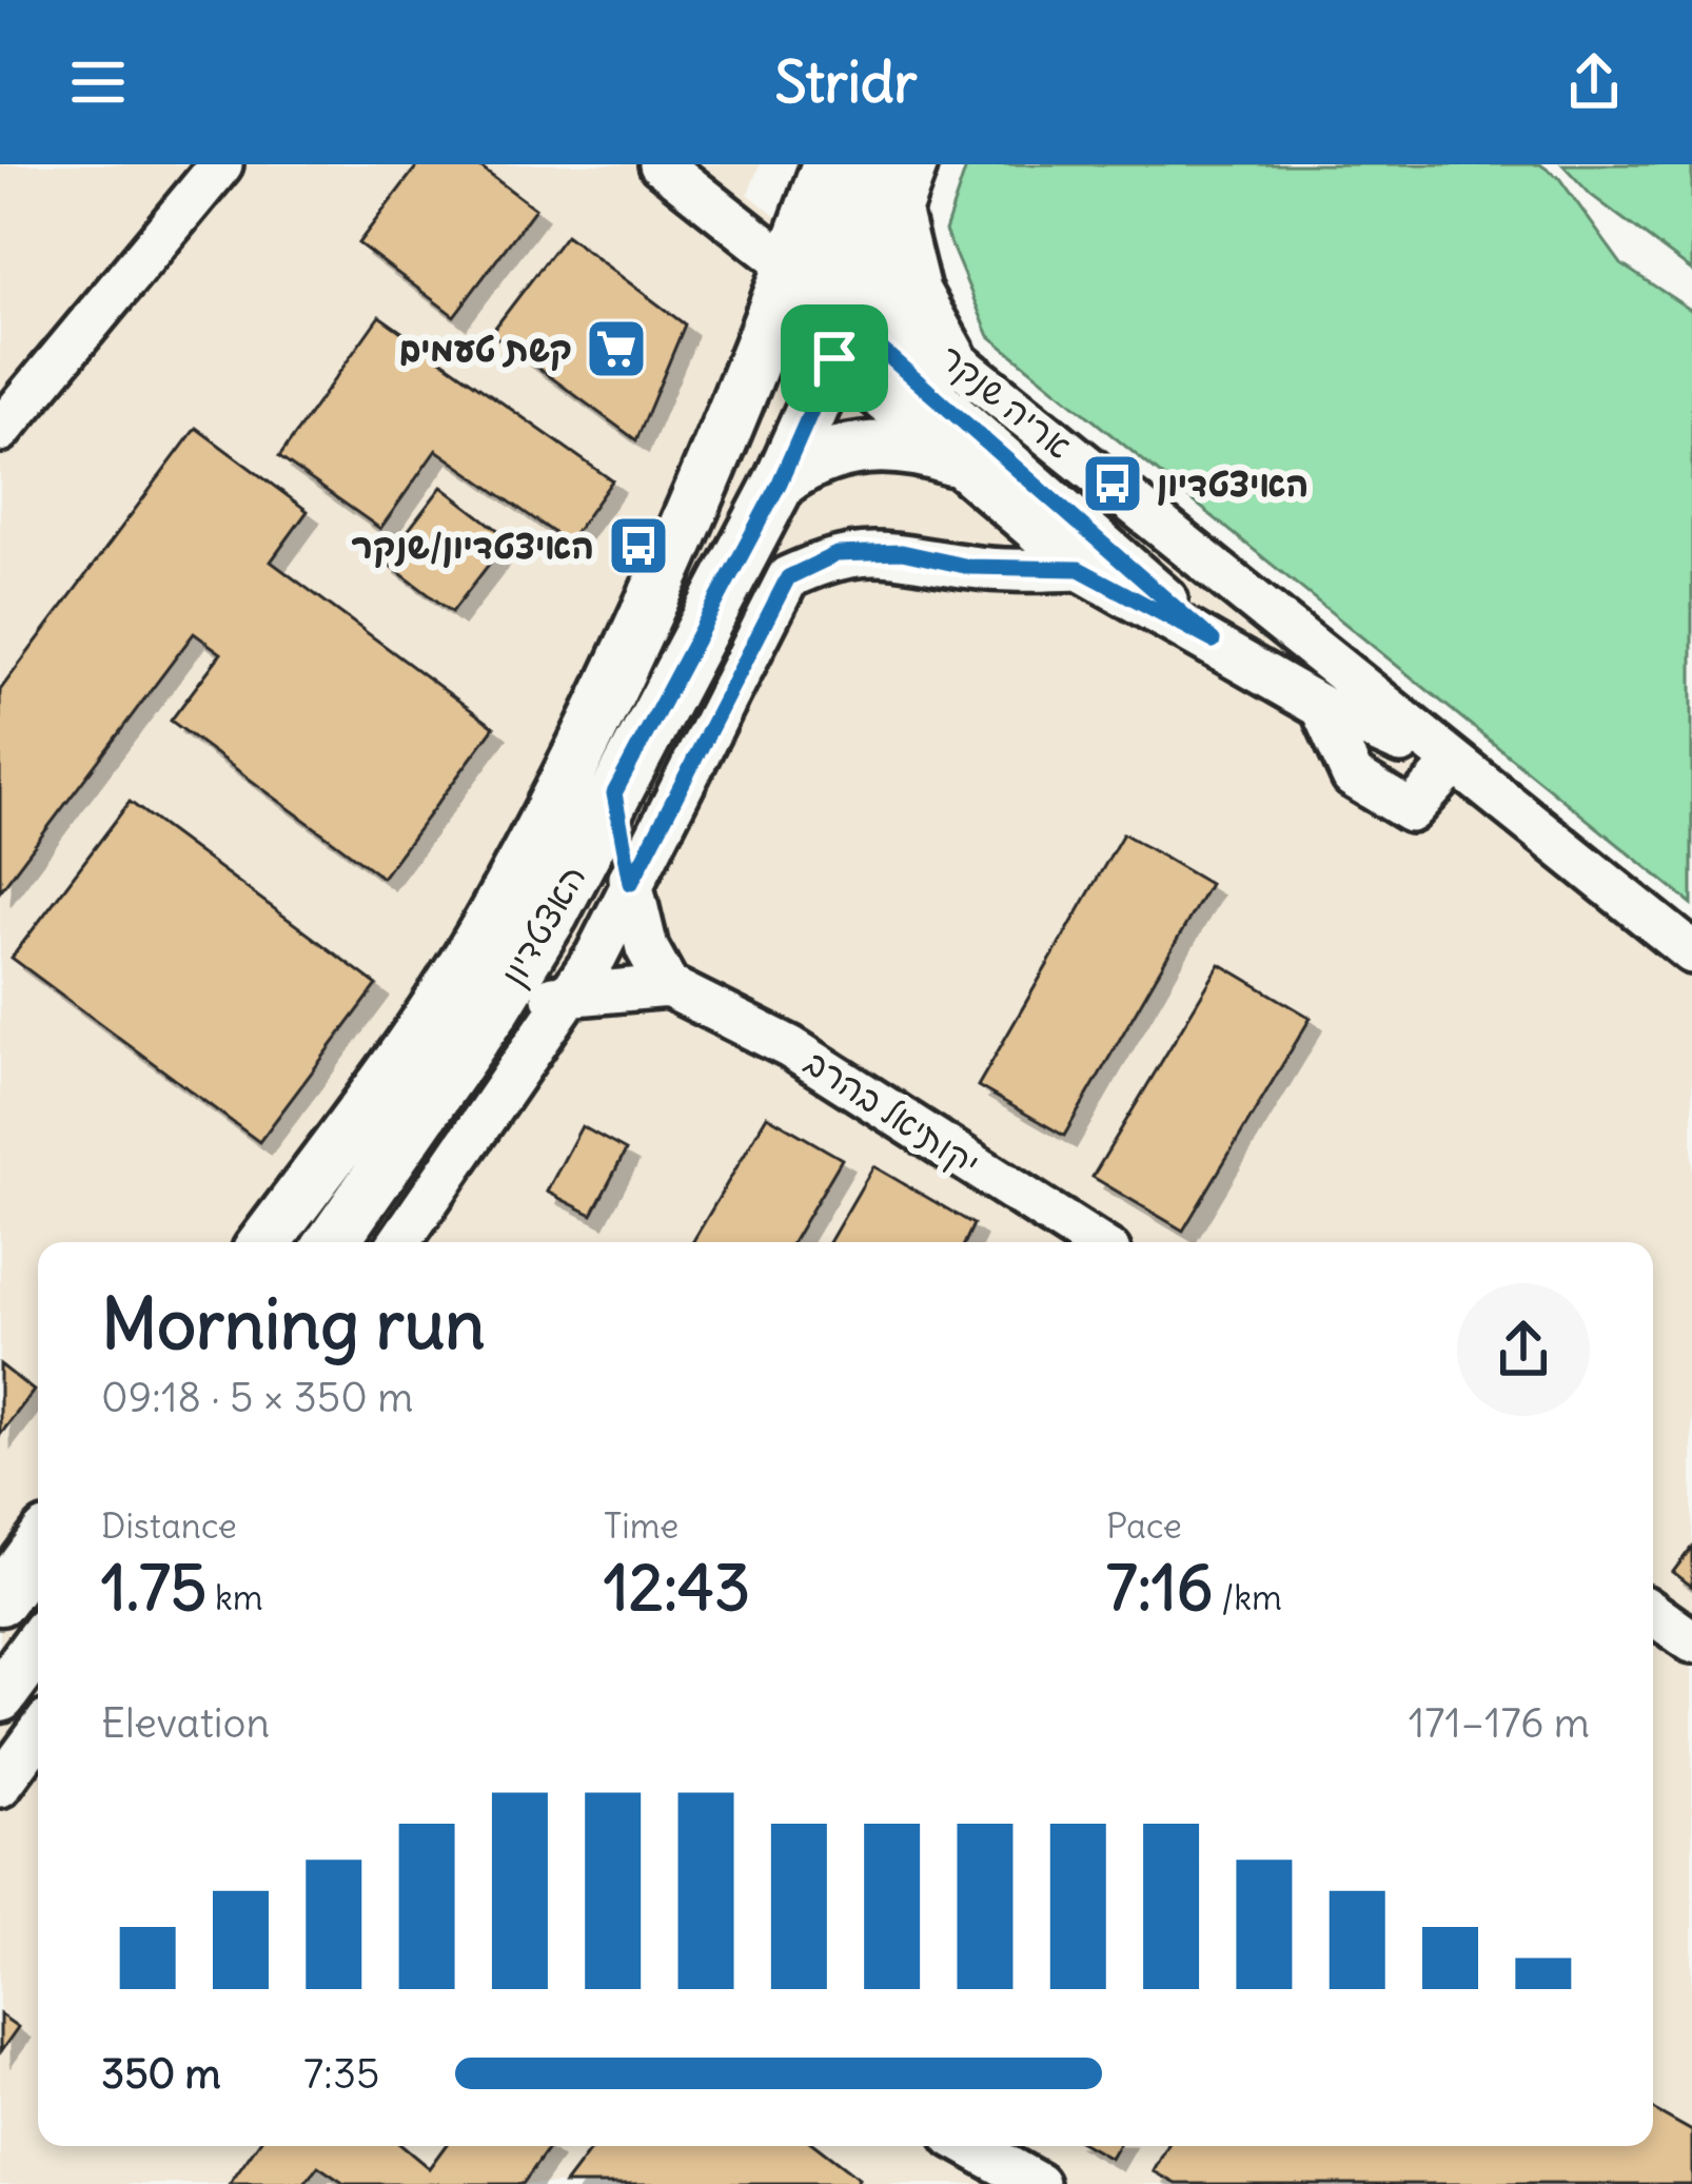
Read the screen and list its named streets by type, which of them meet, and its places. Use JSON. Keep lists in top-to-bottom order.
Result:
{
  "streets": {
    "main road": ["האצטדיון"],
    "street": ["אריה שנקר", "יקותיאל בהרב"]
  },
  "crossings": [
    ["אריה שנקר", "האצטדיון"]
  ],
  "places": {
    "supermarket": ["קשת טעמים"],
    "bus stop": ["האיצטדיון", "האיצטדיון/שנקר"]
  },
  "page": {
    "header": "Stridr",
    "heading": ["Morning run", "09:18 · 5 × 350 m"],
    "stats": [
      ["Distance", "1.75 km"],
      ["Time", "12:43"],
      ["Pace", "7:16 /km"]
    ],
    "chart": ["Elevation", "171–176 m"],
    "list": [
      {
        "name": "350 m",
        "note": "7:35"
      }
    ]
  }
}
